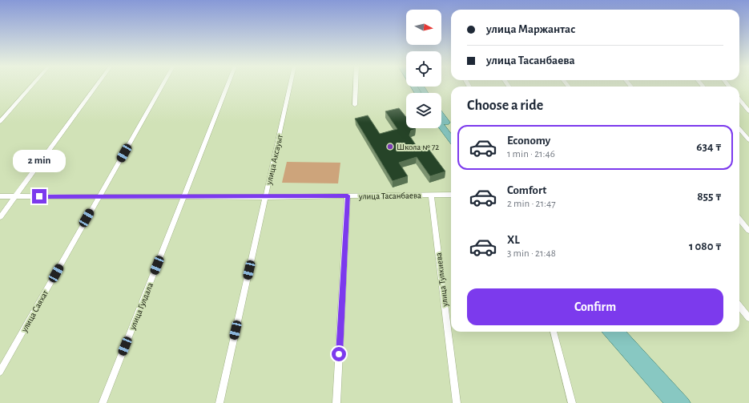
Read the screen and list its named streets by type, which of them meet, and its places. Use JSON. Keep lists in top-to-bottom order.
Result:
{
  "streets": {
    "street": [
      "улица Аксауыт",
      "улица Тасанбаева",
      "улица Тулкиева",
      "улица Гулдала",
      "улица Саяхат"
    ]
  },
  "crossings": [
    ["улица Аксауыт", "улица Тасанбаева"],
    ["улица Тасанбаева", "улица Тулкиева"],
    ["улица Тасанбаева", "улица Гулдала"],
    ["улица Тасанбаева", "улица Саяхат"]
  ],
  "places": ["Школа № 72"],
  "north": "right",
  "page": {
    "banner": ["улица Маржантас", "улица Тасанбаева"],
    "heading": "Choose a ride",
    "list": [
      {
        "name": "Economy",
        "note": "1 min · 21:46",
        "value": "634 ₸"
      },
      {
        "name": "Comfort",
        "note": "2 min · 21:47",
        "value": "855 ₸"
      },
      {
        "name": "XL",
        "note": "3 min · 21:48",
        "value": "1 080 ₸"
      }
    ],
    "bubble": "2 min",
    "buttons": "Confirm"
  }
}
